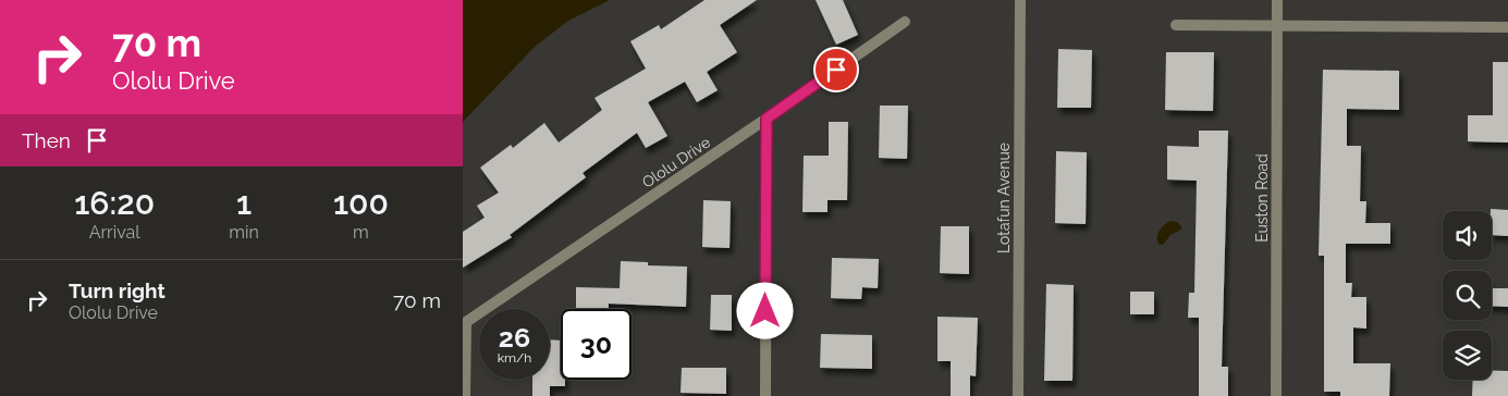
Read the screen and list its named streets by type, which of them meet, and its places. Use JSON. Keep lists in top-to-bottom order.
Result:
{
  "streets": {
    "street": ["Ololu Drive", "Lotafun Avenue", "Euston Road"]
  },
  "page": {
    "turn": ["70 m", "Ololu Drive"],
    "then": "Then",
    "eta": [
      "16:20",
      "Arrival",
      "1",
      "min",
      "100",
      "m"
    ],
    "list": [
      {
        "name": "Turn right",
        "note": "Ololu Drive",
        "value": "70 m"
      }
    ],
    "speed": "26 km/h",
    "limit": "30"
  }
}
